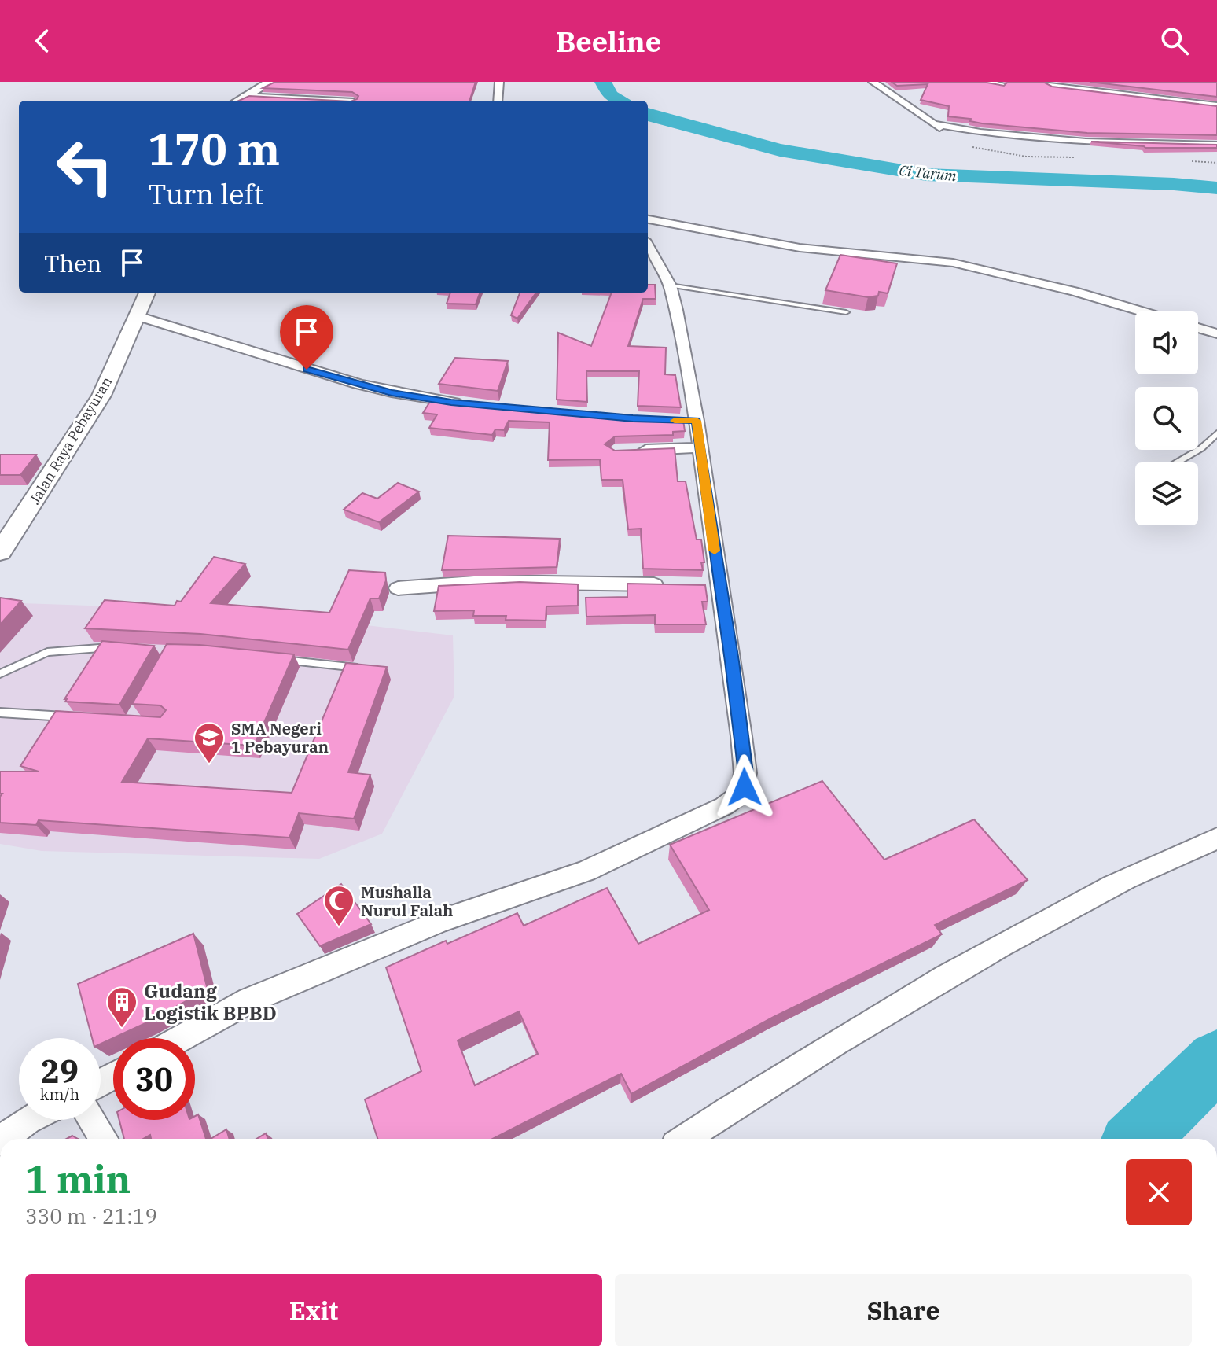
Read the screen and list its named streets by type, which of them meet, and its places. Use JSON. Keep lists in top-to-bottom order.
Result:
{
  "streets": {
    "main road": ["Jalan Raya Pebayuran"]
  },
  "water": ["Ci Tarum"],
  "places": {
    "school or university": ["SMA Negeri 1 Pebayuran"],
    "mosque": ["Mushalla Nurul Falah"],
    "building": ["Gudang Logistik BPBD"]
  },
  "page": {
    "header": "Beeline",
    "turn": ["170 m", "Turn left"],
    "then": "Then",
    "speed": "29 km/h",
    "limit": "30",
    "heading": ["1 min", "330 m · 21:19"],
    "buttons": ["Exit", "Share"]
  }
}
